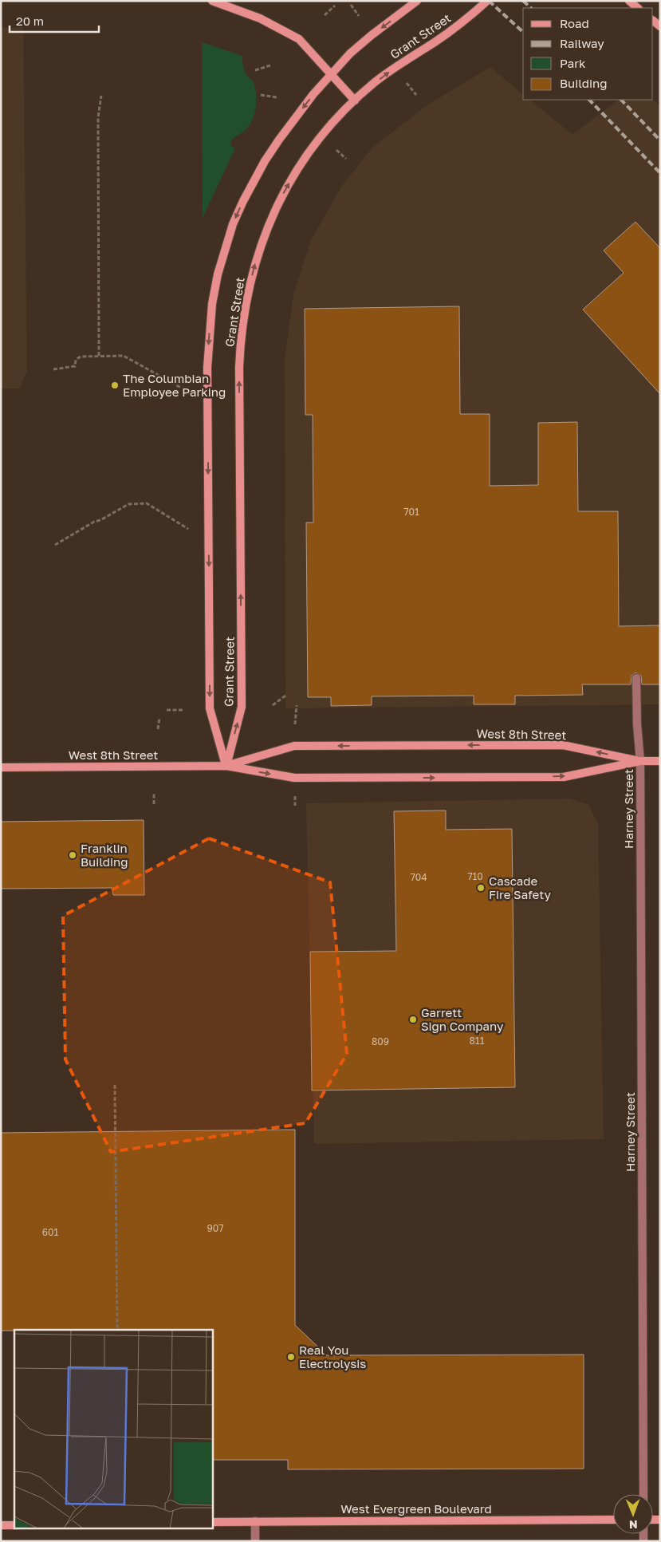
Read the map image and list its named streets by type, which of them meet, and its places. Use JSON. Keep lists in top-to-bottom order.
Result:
{
  "streets": {
    "street": [
      "Grant Street",
      "West 8th Street",
      "Harney Street",
      "West Evergreen Boulevard"
    ]
  },
  "crossings": [
    ["Grant Street", "West 8th Street"],
    ["West 8th Street", "Harney Street"]
  ],
  "places": [
    "The Columbian Employee Parking",
    "Franklin Building",
    "Cascade Fire Safety",
    "Garrett Sign Company",
    "Real You Electrolysis"
  ],
  "house_numbers": [
    "701",
    "710",
    "704",
    "811",
    "809",
    "907",
    "601"
  ],
  "legend": [
    "Road",
    "Railway",
    "Park",
    "Building"
  ],
  "scale_bar": "20 m",
  "north": "bottom"
}
